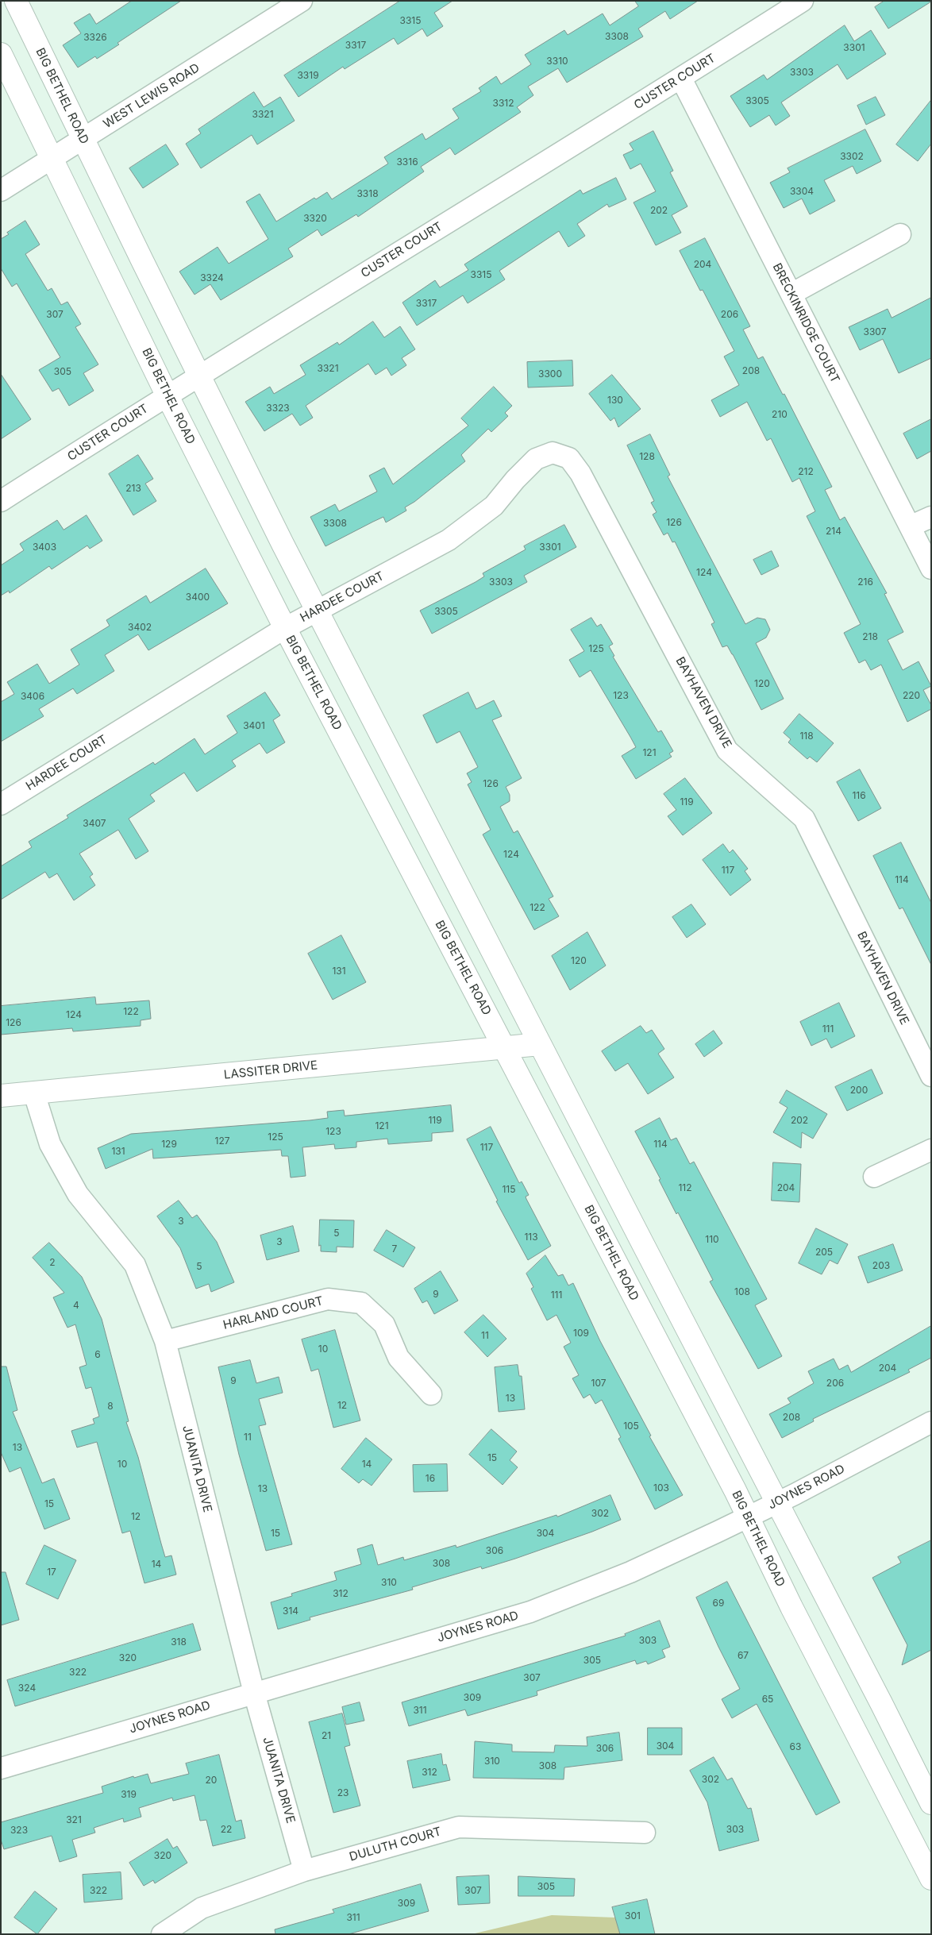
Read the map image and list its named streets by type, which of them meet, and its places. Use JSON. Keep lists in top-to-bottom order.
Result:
{
  "streets": {
    "main road": ["BIG BETHEL ROAD", "LASSITER DRIVE"],
    "street": [
      "CUSTER COURT",
      "WEST LEWIS ROAD",
      "BRECKINRIDGE COURT",
      "HARDEE COURT",
      "BAYHAVEN DRIVE",
      "HARLAND COURT",
      "JUANITA DRIVE",
      "JOYNES ROAD",
      "DULUTH COURT"
    ]
  },
  "crossings": [
    ["CUSTER COURT", "BIG BETHEL ROAD"],
    ["CUSTER COURT", "BRECKINRIDGE COURT"],
    ["BIG BETHEL ROAD", "WEST LEWIS ROAD"],
    ["BIG BETHEL ROAD", "HARDEE COURT"],
    ["BIG BETHEL ROAD", "LASSITER DRIVE"],
    ["BIG BETHEL ROAD", "JOYNES ROAD"],
    ["HARDEE COURT", "BAYHAVEN DRIVE"],
    ["LASSITER DRIVE", "JUANITA DRIVE"],
    ["HARLAND COURT", "JUANITA DRIVE"],
    ["JUANITA DRIVE", "JOYNES ROAD"],
    ["JUANITA DRIVE", "DULUTH COURT"]
  ],
  "house_numbers": [
    "3315",
    "3308",
    "3326",
    "3317",
    "3301",
    "3310",
    "3303",
    "3319",
    "3305",
    "3312",
    "3321",
    "3302",
    "3316",
    "3304",
    "3318",
    "202",
    "3320",
    "204",
    "3315",
    "3324",
    "3317",
    "307",
    "206",
    "3307",
    "3321",
    "208",
    "305",
    "3300",
    "130",
    "3323",
    "210",
    "128",
    "212",
    "213",
    "126",
    "3308",
    "214",
    "3403",
    "3301",
    "124",
    "3303",
    "216",
    "3400",
    "3305",
    "3402",
    "218",
    "125",
    "120",
    "123",
    "220",
    "3406",
    "3401",
    "118",
    "121",
    "126",
    "116",
    "119",
    "3407",
    "124",
    "117",
    "114",
    "122",
    "120",
    "131",
    "122",
    "124",
    "126",
    "111",
    "200",
    "119",
    "202",
    "121",
    "123",
    "125",
    "127",
    "129",
    "114",
    "117",
    "131",
    "112",
    "204",
    "115",
    "3",
    "5",
    "113",
    "110",
    "3",
    "7",
    "205",
    "2",
    "203",
    "5",
    "108",
    "9",
    "111",
    "4",
    "109",
    "11",
    "10",
    "6",
    "204",
    "9",
    "107",
    "206",
    "13",
    "12",
    "8",
    "208",
    "105",
    "11",
    "13",
    "15",
    "10",
    "14",
    "16",
    "103",
    "13",
    "15",
    "302",
    "12",
    "15",
    "304",
    "306",
    "308",
    "14",
    "17",
    "310",
    "312",
    "69",
    "314",
    "303",
    "318",
    "67",
    "320",
    "305",
    "322",
    "307",
    "324",
    "309",
    "65",
    "311",
    "21",
    "304",
    "63",
    "306",
    "310",
    "308",
    "312",
    "302",
    "20",
    "23",
    "319",
    "321",
    "22",
    "303",
    "323",
    "320",
    "305",
    "322",
    "307",
    "309",
    "301",
    "311"
  ]
}
